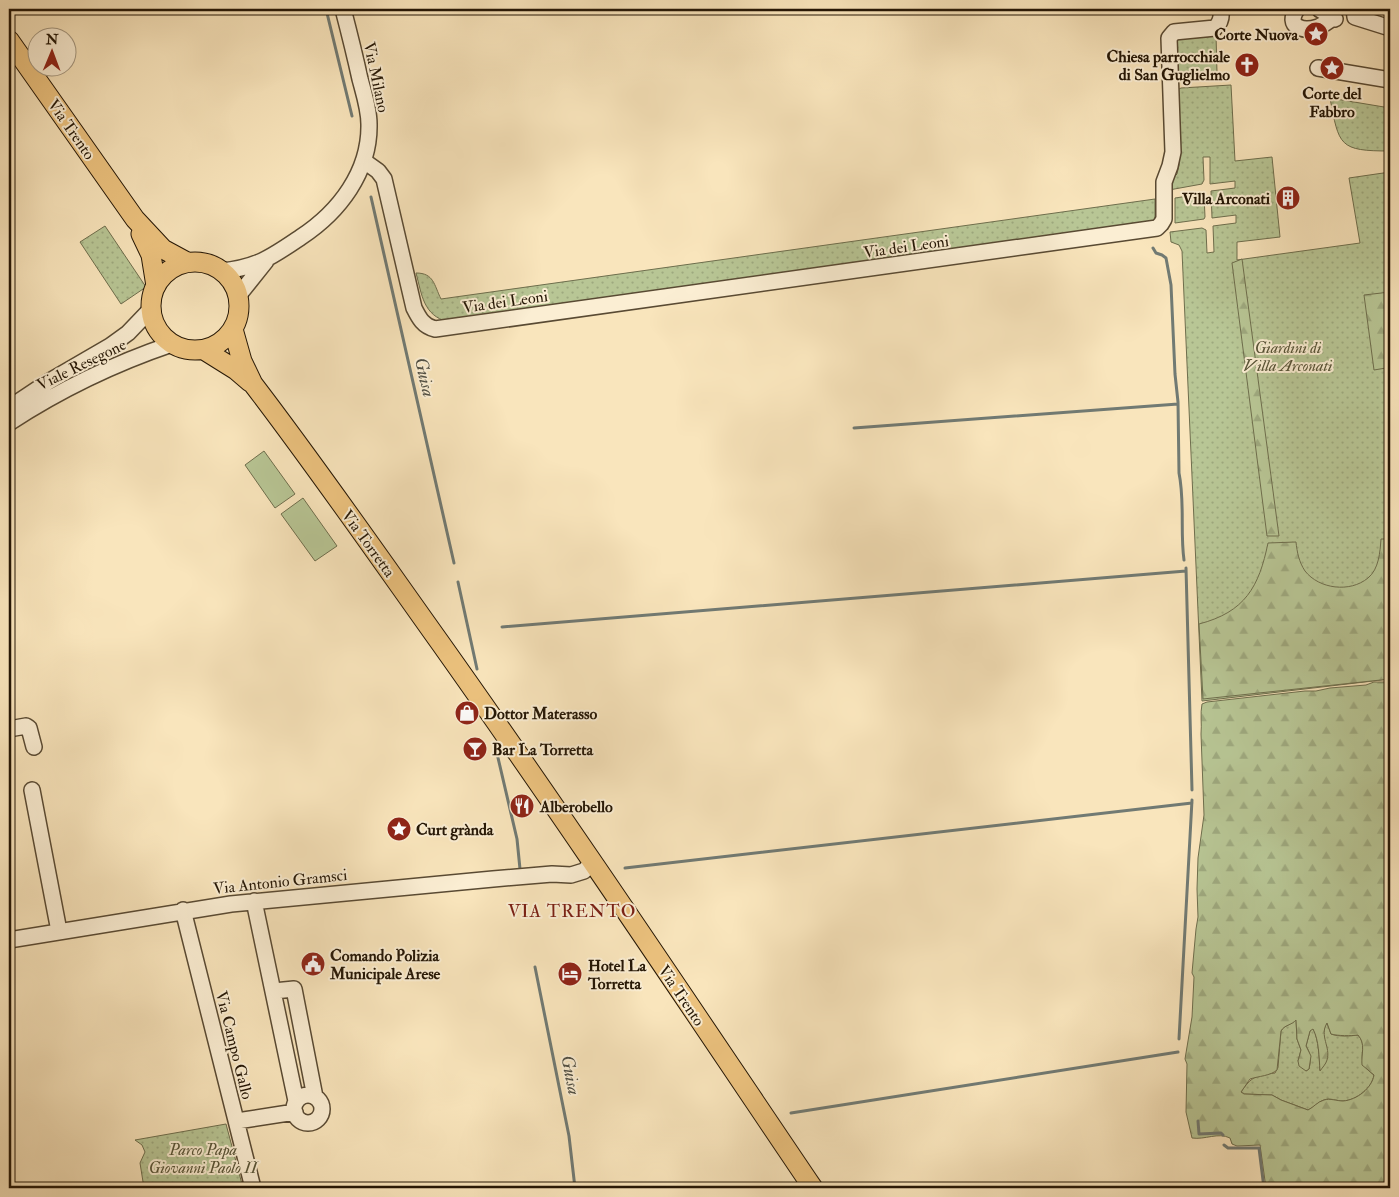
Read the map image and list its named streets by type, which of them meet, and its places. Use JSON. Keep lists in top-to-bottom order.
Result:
{
  "streets": {
    "main road": ["Via Trento", "Via Torretta"],
    "street": [
      "Via Milano",
      "Via dei Leoni",
      "Viale Resegone",
      "Via Antonio Gramsci",
      "Via Campo Gallo"
    ]
  },
  "crossings": [
    ["Via Milano", "Via dei Leoni"],
    ["Via Trento", "Via Torretta"],
    ["Via Trento", "Via Antonio Gramsci"],
    ["Viale Resegone", "Via Torretta"],
    ["Via Antonio Gramsci", "Via Campo Gallo"]
  ],
  "districts": ["VIA TRENTO"],
  "water": ["Guisa"],
  "parks": ["Giardini di Villa Arconati", "Parco Papa Giovanni Paolo II"],
  "places": {
    "place": ["Corte Nuova", "Corte del Fabbro", "Curt grànda"],
    "church": ["Chiesa parrocchiale di San Guglielmo"],
    "building": ["Villa Arconati"],
    "shop": ["Dottor Materasso"],
    "bar": ["Bar La Torretta"],
    "restaurant": ["Alberobello"],
    "public building": ["Comando Polizia Municipale Arese"],
    "hotel": ["Hotel La Torretta"]
  },
  "north": "top"
}
